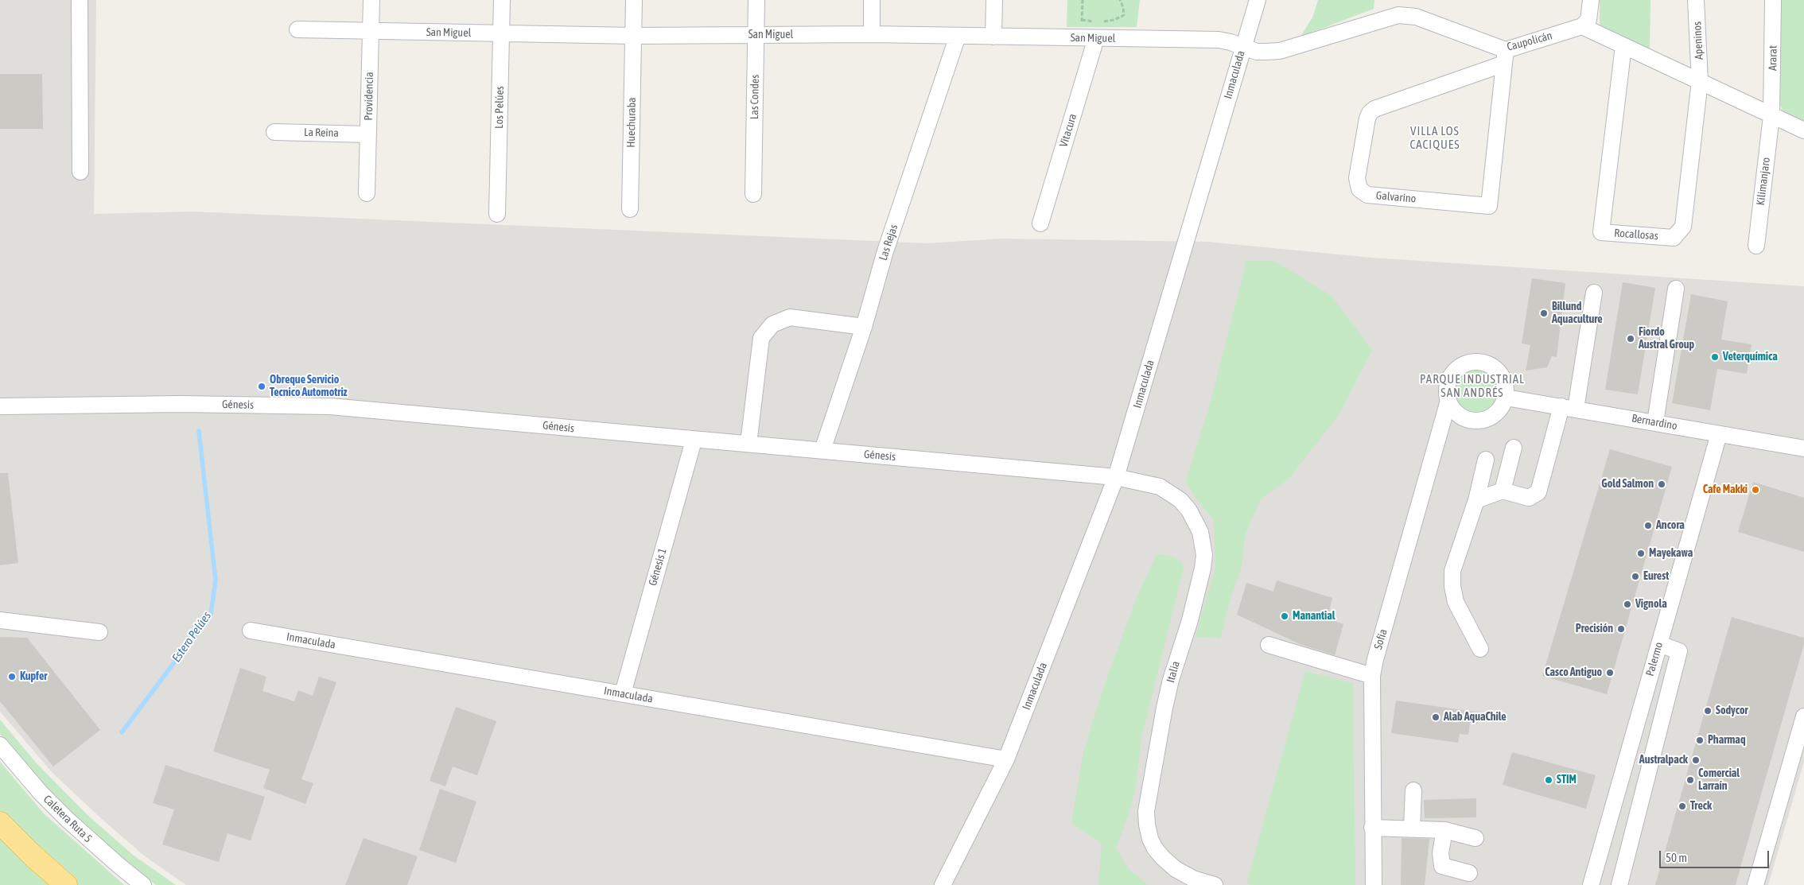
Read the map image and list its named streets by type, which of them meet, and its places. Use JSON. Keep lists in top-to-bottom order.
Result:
{
  "streets": {
    "street": [
      "San Miguel",
      "Apeninos",
      "Caupolicán",
      "Ararat",
      "Inmaculada",
      "Providencia",
      "Las Condes",
      "Los Pelúes",
      "Huechuraba",
      "Vitacura",
      "La Reina",
      "Kilimanjaro",
      "Galvarino",
      "Rocallosas",
      "Las Rejas",
      "Génesis",
      "Bernardino",
      "Génesis 1",
      "Sofía",
      "Palermo",
      "Italia",
      "Caletera Ruta 5"
    ]
  },
  "crossings": [
    ["San Miguel", "Caupolicán"],
    ["San Miguel", "Inmaculada"],
    ["San Miguel", "Providencia"],
    ["San Miguel", "Las Condes"],
    ["San Miguel", "Los Pelúes"],
    ["San Miguel", "Huechuraba"],
    ["San Miguel", "Vitacura"],
    ["San Miguel", "Las Rejas"],
    ["Apeninos", "Rocallosas"],
    ["Caupolicán", "Inmaculada"],
    ["Caupolicán", "Galvarino"],
    ["Ararat", "Kilimanjaro"],
    ["Inmaculada", "Génesis"],
    ["Inmaculada", "Génesis 1"],
    ["Inmaculada", "Italia"],
    ["Providencia", "La Reina"],
    ["Las Rejas", "Génesis"],
    ["Génesis", "Génesis 1"],
    ["Génesis", "Italia"],
    ["Bernardino", "Sofía"],
    ["Bernardino", "Palermo"]
  ],
  "districts": ["VILLA LOS CACIQUES", "PARQUE INDUSTRIAL SAN ANDRÉS"],
  "water": ["Estero Pelúes"],
  "places": [
    "Billund Aquaculture",
    "Fiordo Austral Group",
    "Veterquímica",
    "Obreque Servicio Tecnico Automotriz",
    "Gold Salmon",
    "Cafe Makki",
    "Ancora",
    "Mayekawa",
    "Eurest",
    "Vignola",
    "Manantial",
    "Precisión",
    "Casco Antiguo",
    "Kupfer",
    "Sodycor",
    "Alab AquaChile",
    "Pharmaq",
    "Australpack",
    "STIM",
    "Comercial Larraín",
    "Treck"
  ],
  "scale_bar": "50 m"
}
